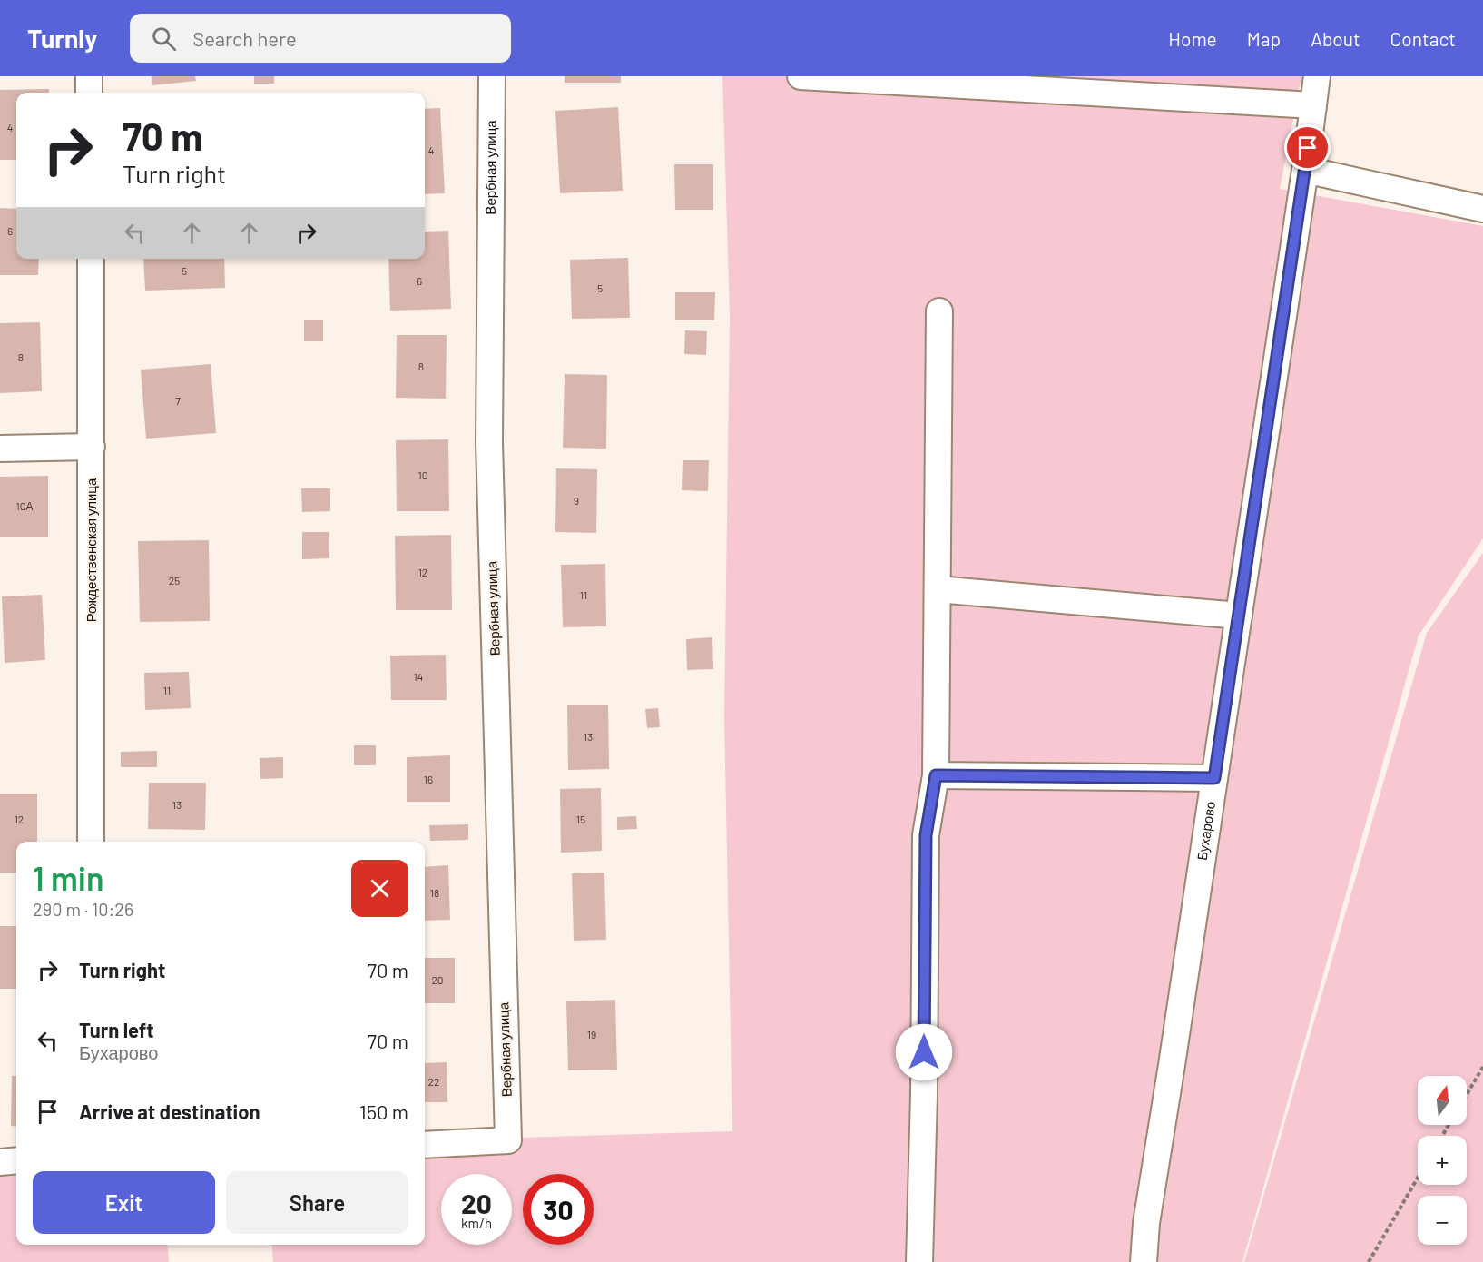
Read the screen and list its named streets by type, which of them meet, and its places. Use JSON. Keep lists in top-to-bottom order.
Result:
{
  "streets": {
    "street": ["Вербная улица", "Рождественская улица", "Бухарово"]
  },
  "house_numbers": [
    "4",
    "4",
    "6",
    "5",
    "6",
    "5",
    "8",
    "8",
    "7",
    "10",
    "9",
    "10А",
    "12",
    "25",
    "11",
    "14",
    "11",
    "13",
    "16",
    "13",
    "12",
    "15",
    "18",
    "20",
    "19",
    "22"
  ],
  "north": "top",
  "page": {
    "header": "Turnly",
    "search": "Search here",
    "nav": [
      "Home",
      "Map",
      "About",
      "Contact"
    ],
    "turn": ["70 m", "Turn right"],
    "heading": ["1 min", "290 m · 10:26"],
    "list": [
      {
        "name": "Turn right",
        "value": "70 m"
      },
      {
        "name": "Turn left",
        "note": "Бухарово",
        "value": "70 m"
      },
      {
        "name": "Arrive at destination",
        "value": "150 m"
      }
    ],
    "map_buttons": ["+", "−"],
    "buttons": ["Exit", "Share"],
    "speed": "20 km/h",
    "limit": "30"
  }
}
